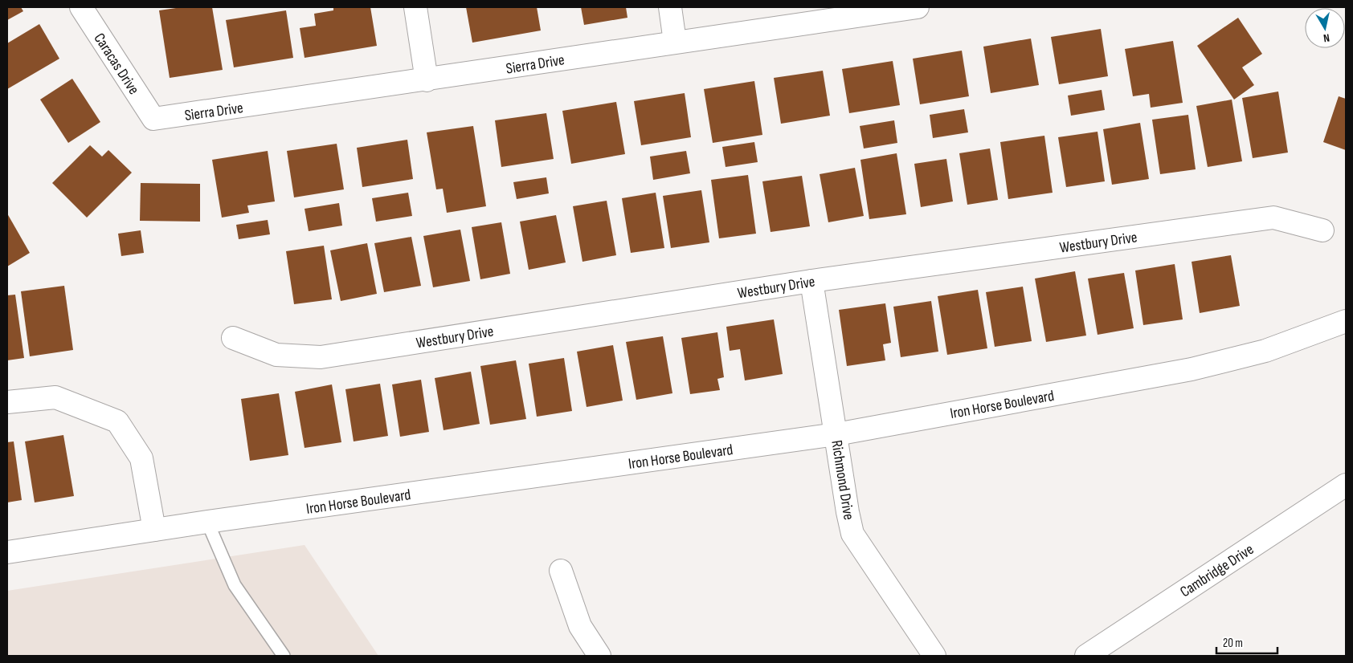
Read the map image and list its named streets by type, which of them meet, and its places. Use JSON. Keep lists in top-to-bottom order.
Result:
{
  "streets": {
    "street": [
      "Caracas Drive",
      "Sierra Drive",
      "Westbury Drive",
      "Iron Horse Boulevard",
      "Richmond Drive",
      "Cambridge Drive"
    ]
  },
  "crossings": [
    ["Caracas Drive", "Sierra Drive"],
    ["Westbury Drive", "Richmond Drive"],
    ["Iron Horse Boulevard", "Richmond Drive"]
  ],
  "scale_bar": "20 m",
  "north": "bottom"
}
